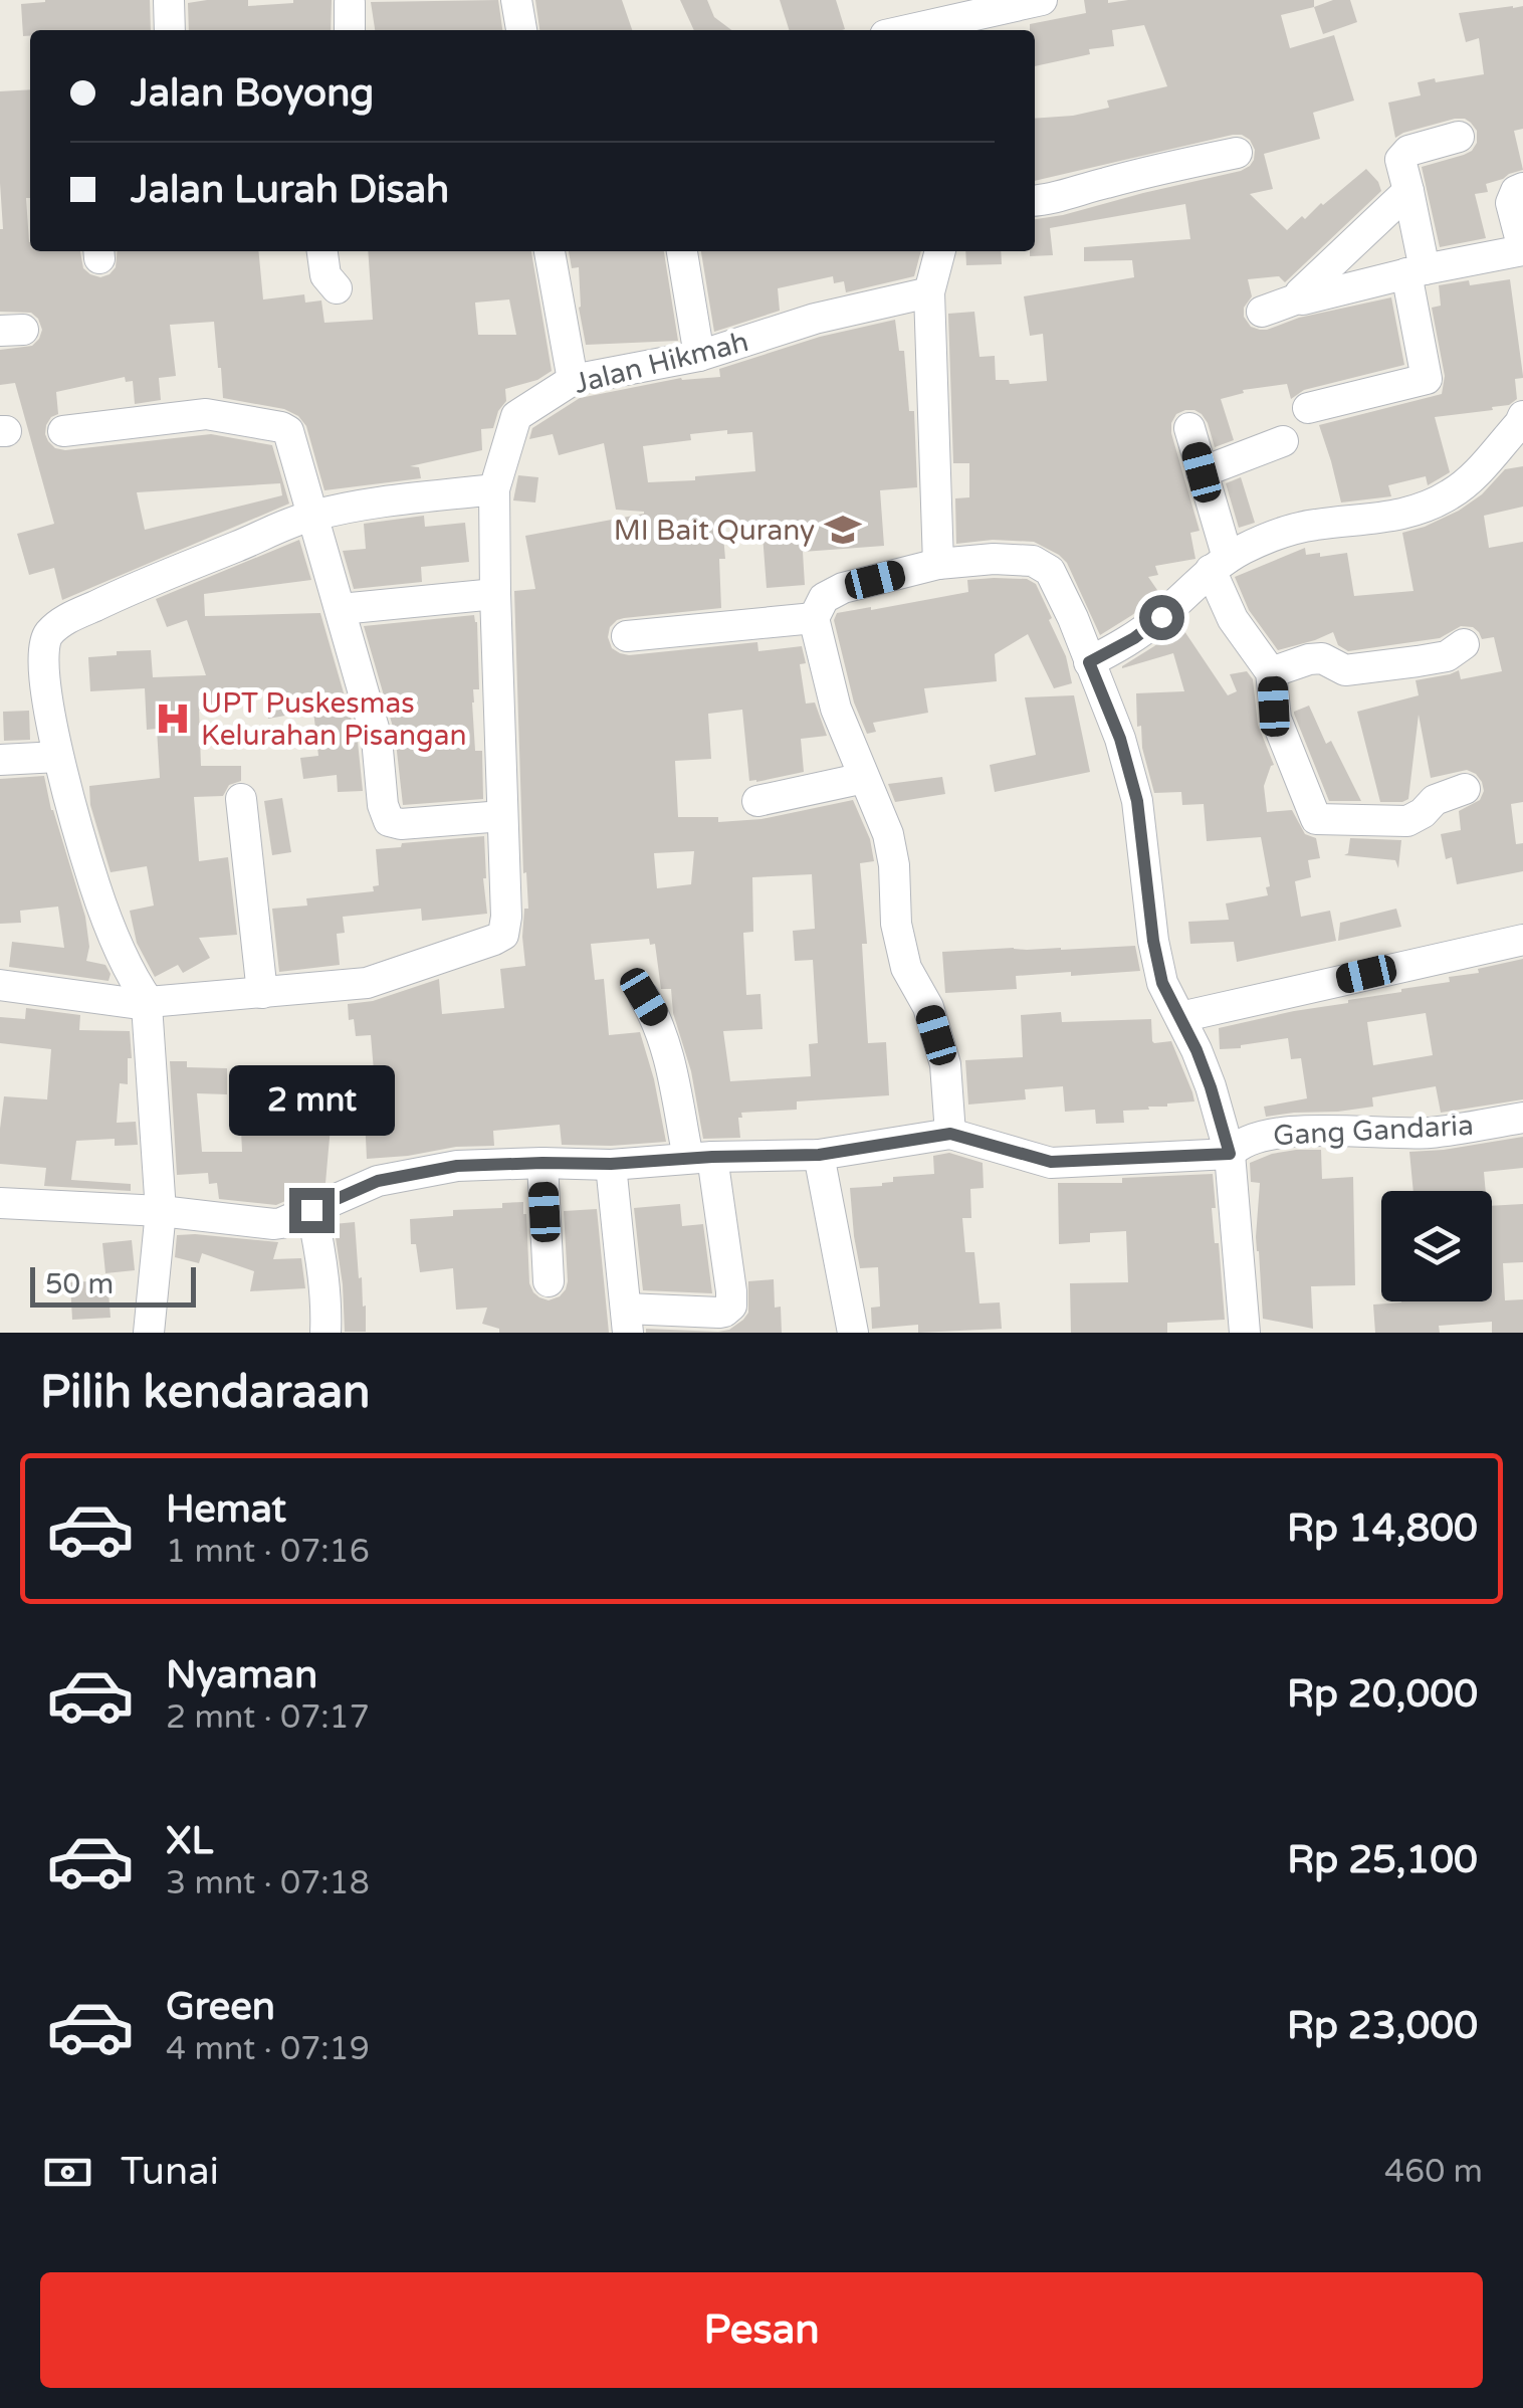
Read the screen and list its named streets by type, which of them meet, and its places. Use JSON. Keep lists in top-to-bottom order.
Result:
{
  "streets": {
    "street": ["Jalan Hikmah", "Gang Gandaria"]
  },
  "places": {
    "school or university": ["MI Bait Qurany"],
    "hospital": ["UPT Puskesmas Kelurahan Pisangan"]
  },
  "scale_bar": "50 m",
  "page": {
    "banner": ["Jalan Boyong", "Jalan Lurah Disah"],
    "bubble": "2 mnt",
    "scale": "50 m",
    "heading": "Pilih kendaraan",
    "list": [
      {
        "name": "Hemat",
        "note": "1 mnt · 07:16",
        "value": "Rp 14,800"
      },
      {
        "name": "Nyaman",
        "note": "2 mnt · 07:17",
        "value": "Rp 20,000"
      },
      {
        "name": "XL",
        "note": "3 mnt · 07:18",
        "value": "Rp 25,100"
      },
      {
        "name": "Green",
        "note": "4 mnt · 07:19",
        "value": "Rp 23,000"
      }
    ],
    "pay": ["Tunai", "460 m"],
    "buttons": "Pesan"
  }
}
